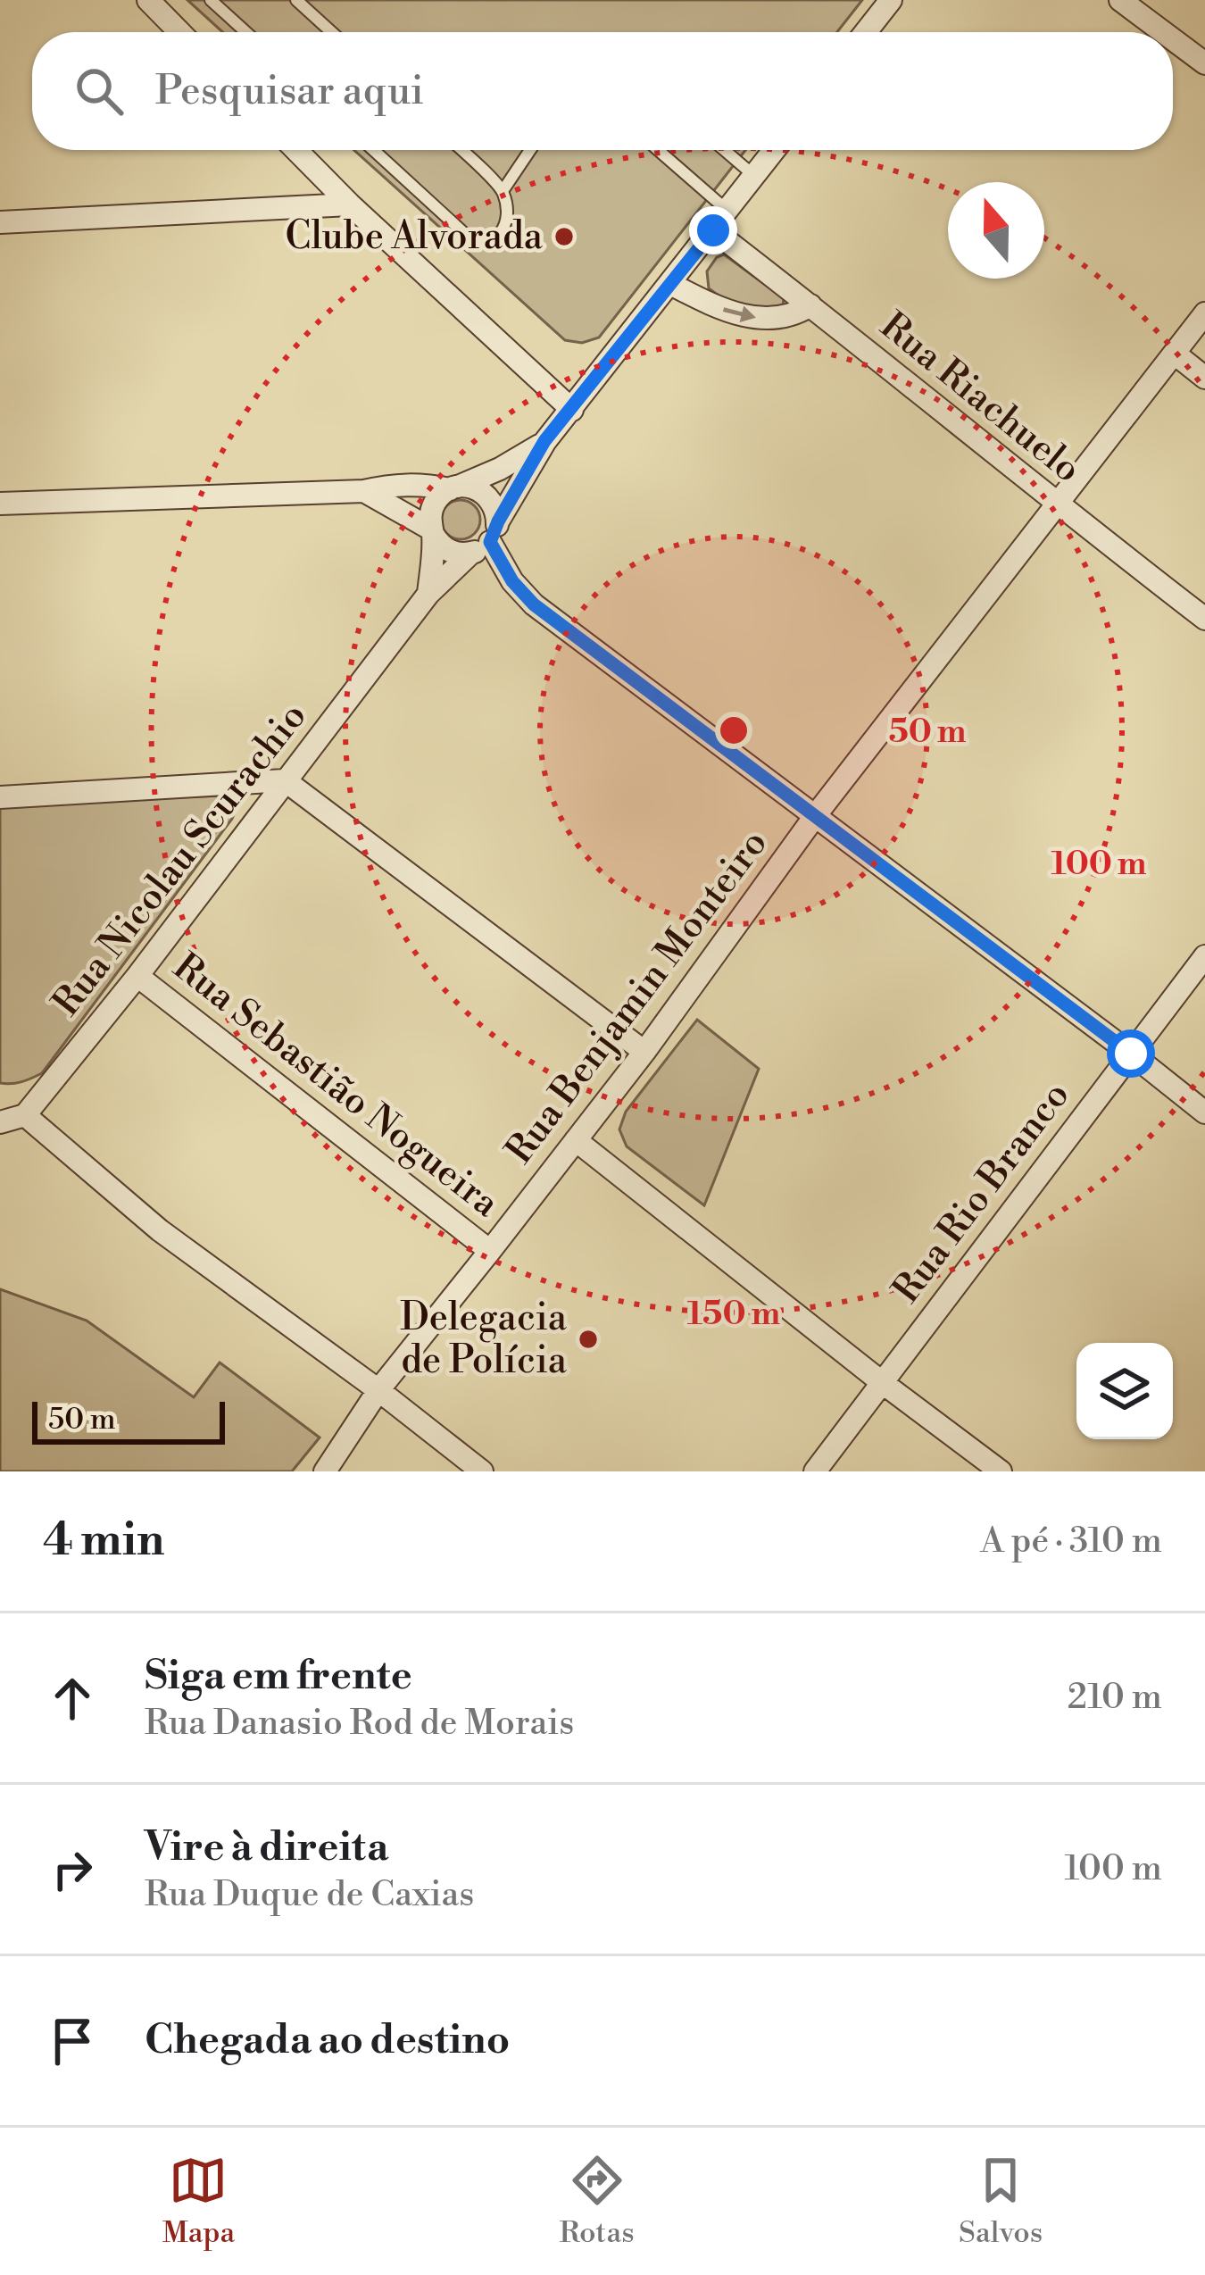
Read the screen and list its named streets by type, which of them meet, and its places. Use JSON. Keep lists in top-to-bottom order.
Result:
{
  "streets": {
    "street": [
      "Rua Riachuelo",
      "Rua Nicolau Scurachio",
      "Rua Benjamin Monteiro",
      "Rua Sebastião Nogueira",
      "Rua Rio Branco"
    ]
  },
  "crossings": [
    ["Rua Riachuelo", "Rua Benjamin Monteiro"],
    ["Rua Nicolau Scurachio", "Rua Sebastião Nogueira"],
    ["Rua Benjamin Monteiro", "Rua Sebastião Nogueira"]
  ],
  "places": ["Clube Alvorada", "Delegacia de Polícia"],
  "scale_bar": "50 m",
  "north": "top",
  "page": {
    "search": "Pesquisar aqui",
    "scale": "50 m",
    "heading": ["4 min", "A pé · 310 m"],
    "list": [
      ["Siga em frente", "Rua Danasio Rod de Morais", "210 m"],
      ["Vire à direita", "Rua Duque de Caxias", "100 m"],
      "Chegada ao destino"
    ],
    "nav": ["Mapa", "Rotas", "Salvos"]
  },
  "rings": ["50 m", "100 m", "150 m"]
}
